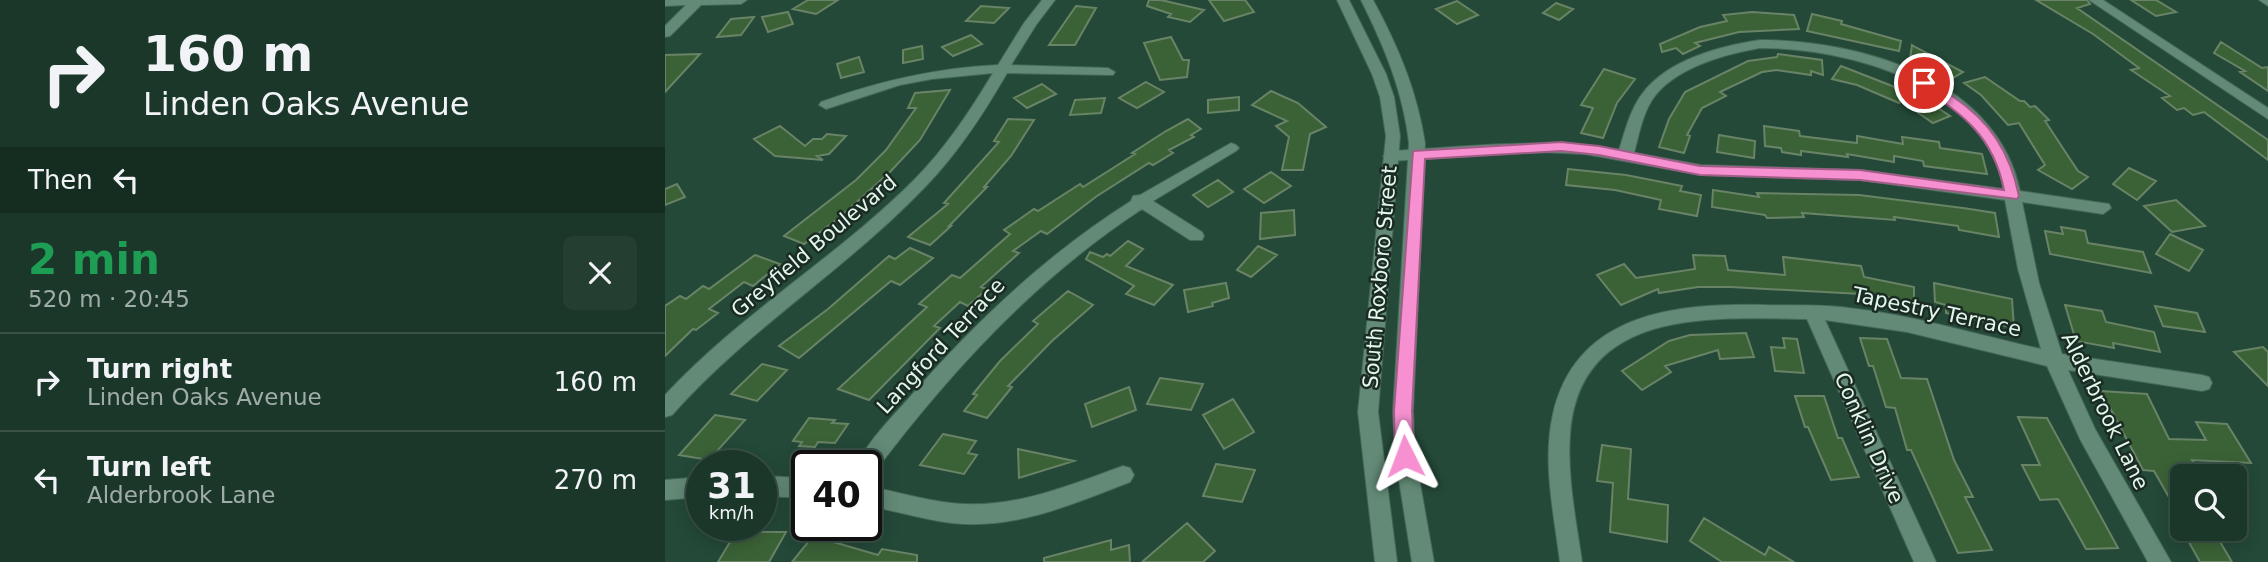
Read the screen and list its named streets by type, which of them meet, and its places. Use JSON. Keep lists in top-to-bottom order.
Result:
{
  "streets": {
    "street": [
      "Greyfield Boulevard",
      "South Roxboro Street",
      "Tapestry Terrace",
      "Langford Terrace",
      "Alderbrook Lane",
      "Conklin Drive"
    ]
  },
  "crossings": [
    ["Tapestry Terrace", "Alderbrook Lane"],
    ["Tapestry Terrace", "Conklin Drive"]
  ],
  "page": {
    "turn": ["160 m", "Linden Oaks Avenue"],
    "then": "Then",
    "heading": ["2 min", "520 m · 20:45"],
    "list": [
      {
        "name": "Turn right",
        "note": "Linden Oaks Avenue",
        "value": "160 m"
      },
      {
        "name": "Turn left",
        "note": "Alderbrook Lane",
        "value": "270 m"
      }
    ],
    "speed": "31 km/h",
    "limit": "40"
  }
}
